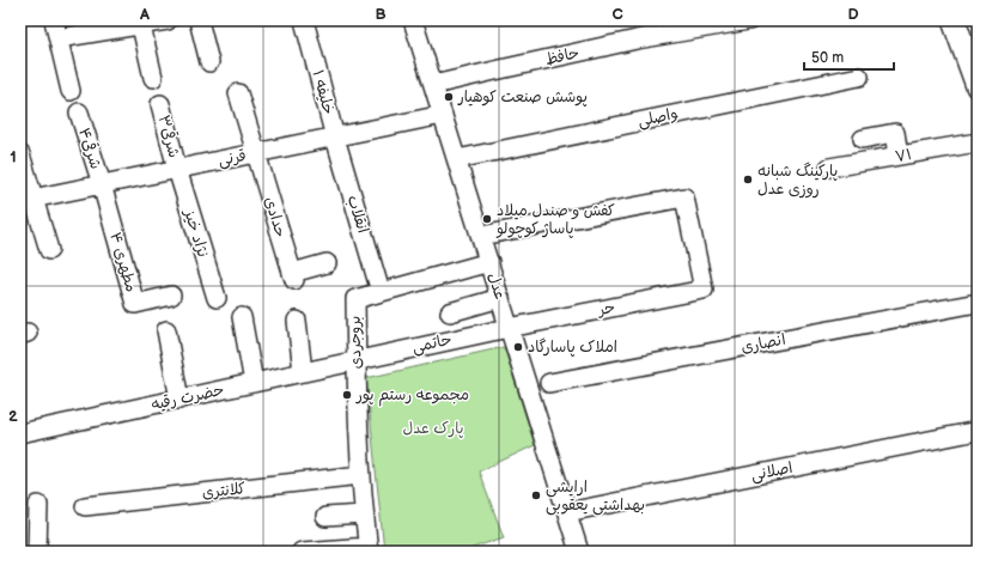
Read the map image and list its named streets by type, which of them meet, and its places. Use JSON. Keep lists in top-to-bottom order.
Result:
{
  "streets": {
    "street": [
      "حافظ",
      "خلیفه ۱",
      "واصلی",
      "۳شرقی",
      "۴شرقی",
      "۷۱",
      "قرنی",
      "انقلاب",
      "حدادی",
      "نژاد خیز",
      "مطهری ۴",
      "عدل",
      "حر",
      "بروجردی",
      "حاتمی",
      "انصاری",
      "حضرت رقیه",
      "اصلانی",
      "کلانتری"
    ]
  },
  "crossings": [
    ["حافظ", "عدل"],
    ["خلیفه ۱", "قرنی"],
    ["خلیفه ۱", "انقلاب"],
    ["واصلی", "عدل"],
    ["۳شرقی", "قرنی"],
    ["۳شرقی", "نژاد خیز"],
    ["۴شرقی", "قرنی"],
    ["۴شرقی", "مطهری ۴"],
    ["قرنی", "انقلاب"],
    ["قرنی", "حدادی"],
    ["قرنی", "نژاد خیز"],
    ["قرنی", "مطهری ۴"],
    ["قرنی", "عدل"],
    ["انقلاب", "بروجردی"],
    ["عدل", "حر"],
    ["عدل", "بروجردی"],
    ["عدل", "حاتمی"],
    ["عدل", "اصلانی"],
    ["حر", "حاتمی"],
    ["بروجردی", "حاتمی"],
    ["بروجردی", "حضرت رقیه"],
    ["بروجردی", "کلانتری"],
    ["حاتمی", "حضرت رقیه"]
  ],
  "parks": ["پارک عدل"],
  "places": [
    "پوشش صنعت کوهیار",
    "پارکینگ شبانه روزی عدل",
    "کفش و صندل میلاد پاساژ کوچولو",
    "املاک پاسارگاد",
    "مجموعه رستم پور",
    "ارایشی بهداشتی یعقوبی"
  ],
  "scale_bar": "50 m",
  "grid": {
    "columns": [
      "A",
      "B",
      "C",
      "D"
    ],
    "rows": ["1", "2"]
  }
}
